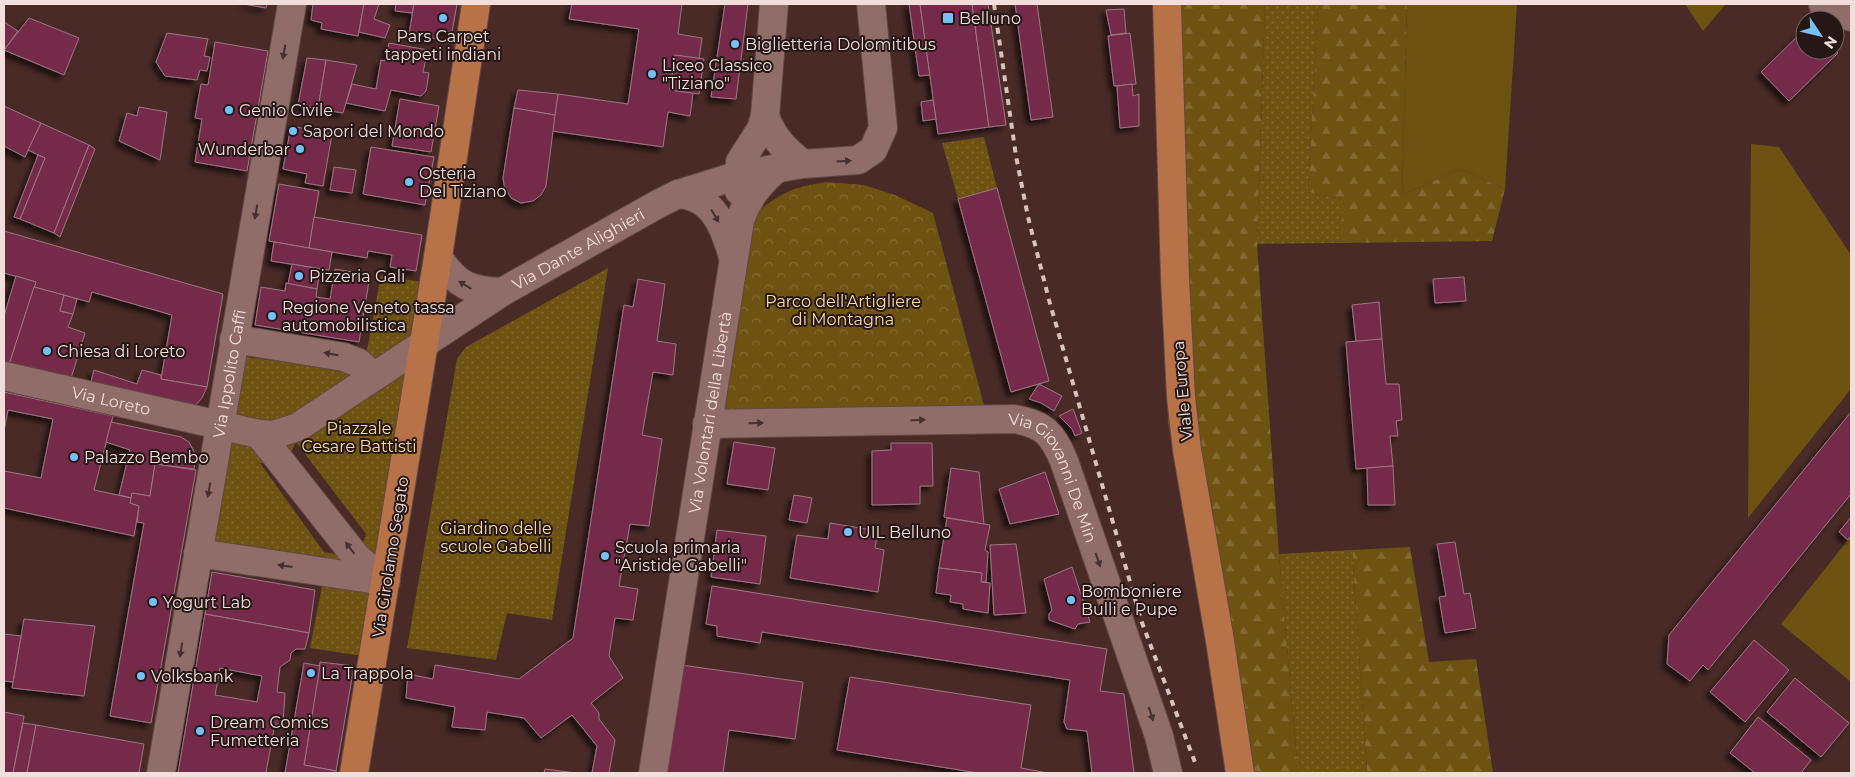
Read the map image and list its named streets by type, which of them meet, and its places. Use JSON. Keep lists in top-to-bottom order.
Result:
{
  "streets": {
    "main road": ["Viale Europa", "Via Girolamo Segato"],
    "street": [
      "Via Dante Alighieri",
      "Via Ippolito Caffi",
      "Via Loreto",
      "Via Volontari della Libertà",
      "Via Giovanni De Min"
    ]
  },
  "crossings": [
    ["Via Dante Alighieri", "Via Volontari della Libertà"],
    ["Via Dante Alighieri", "Via Girolamo Segato"],
    ["Via Ippolito Caffi", "Via Loreto"],
    ["Via Volontari della Libertà", "Via Giovanni De Min"]
  ],
  "one_way": ["Via Ippolito Caffi", "Via Giovanni De Min"],
  "parks": ["Parco dell'Artigliere di Montagna", "Piazzale Cesare Battisti", "Giardino delle scuole Gabelli"],
  "places": {
    "other": [
      "Pars Carpet tappeti indiani",
      "Biglietteria Dolomitibus",
      "Liceo Classico \"Tiziano\"",
      "Genio Civile",
      "Sapori del Mondo",
      "Wunderbar",
      "Osteria Del Tiziano",
      "Pizzeria Gali",
      "Regione Veneto tassa automobilistica",
      "Chiesa di Loreto",
      "Palazzo Bembo",
      "UIL Belluno",
      "Scuola primaria \"Aristide Gabelli\"",
      "Bomboniere Bulli e Pupe",
      "Yogurt Lab",
      "La Trappola",
      "Volksbank",
      "Dream Comics Fumetteria"
    ],
    "transit": ["Belluno"]
  },
  "north": "bottom right"
}
